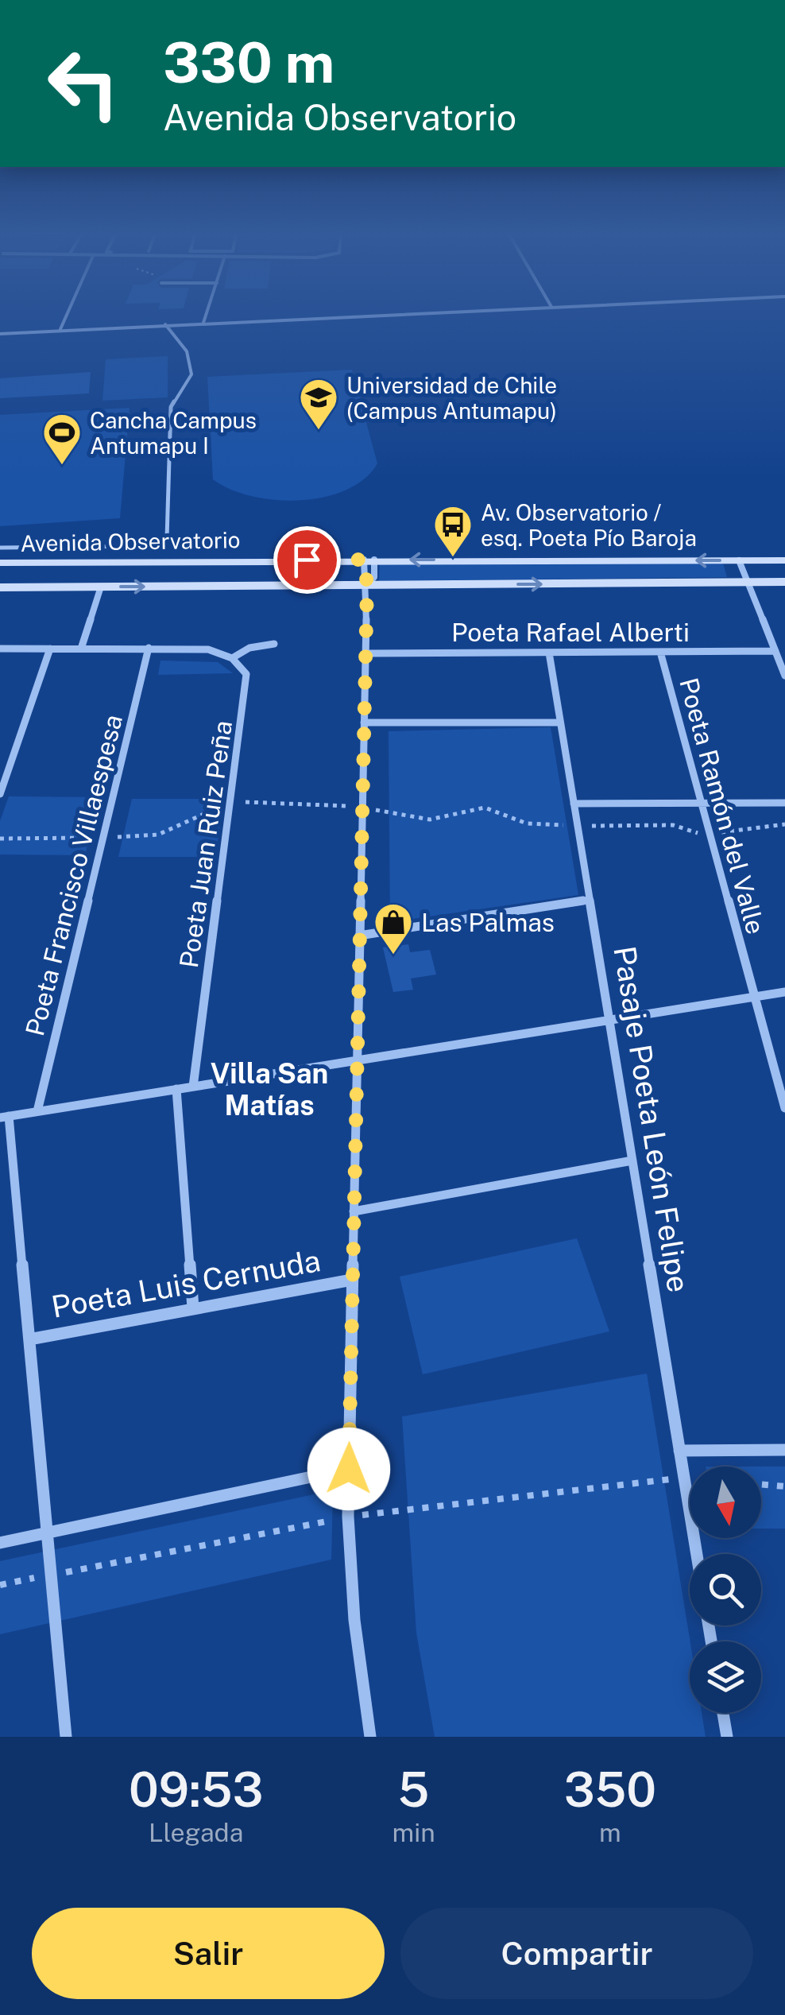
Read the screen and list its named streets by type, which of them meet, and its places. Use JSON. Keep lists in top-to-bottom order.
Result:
{
  "streets": {
    "main road": ["Avenida Observatorio"],
    "street": [
      "Poeta Rafael Alberti",
      "Poeta Ramón del Valle",
      "Poeta Juan Ruiz Peña",
      "Poeta Francisco Villaespesa",
      "Pasaje Poeta León Felipe",
      "Poeta Luis Cernuda"
    ]
  },
  "crossings": [
    ["Poeta Rafael Alberti", "Poeta Ramón del Valle"],
    ["Poeta Rafael Alberti", "Pasaje Poeta León Felipe"]
  ],
  "districts": ["Villa San Matías"],
  "places": {
    "school or university": ["Universidad de Chile (Campus Antumapu)"],
    "sports": ["Cancha Campus Antumapu I"],
    "bus stop": ["Av. Observatorio / esq. Poeta Pío Baroja"],
    "shop": ["Las Palmas"]
  },
  "north": "bottom",
  "page": {
    "turn": ["330 m", "Avenida Observatorio"],
    "eta": [
      "09:53",
      "Llegada",
      "5",
      "min",
      "350",
      "m"
    ],
    "buttons": ["Salir", "Compartir"]
  }
}
